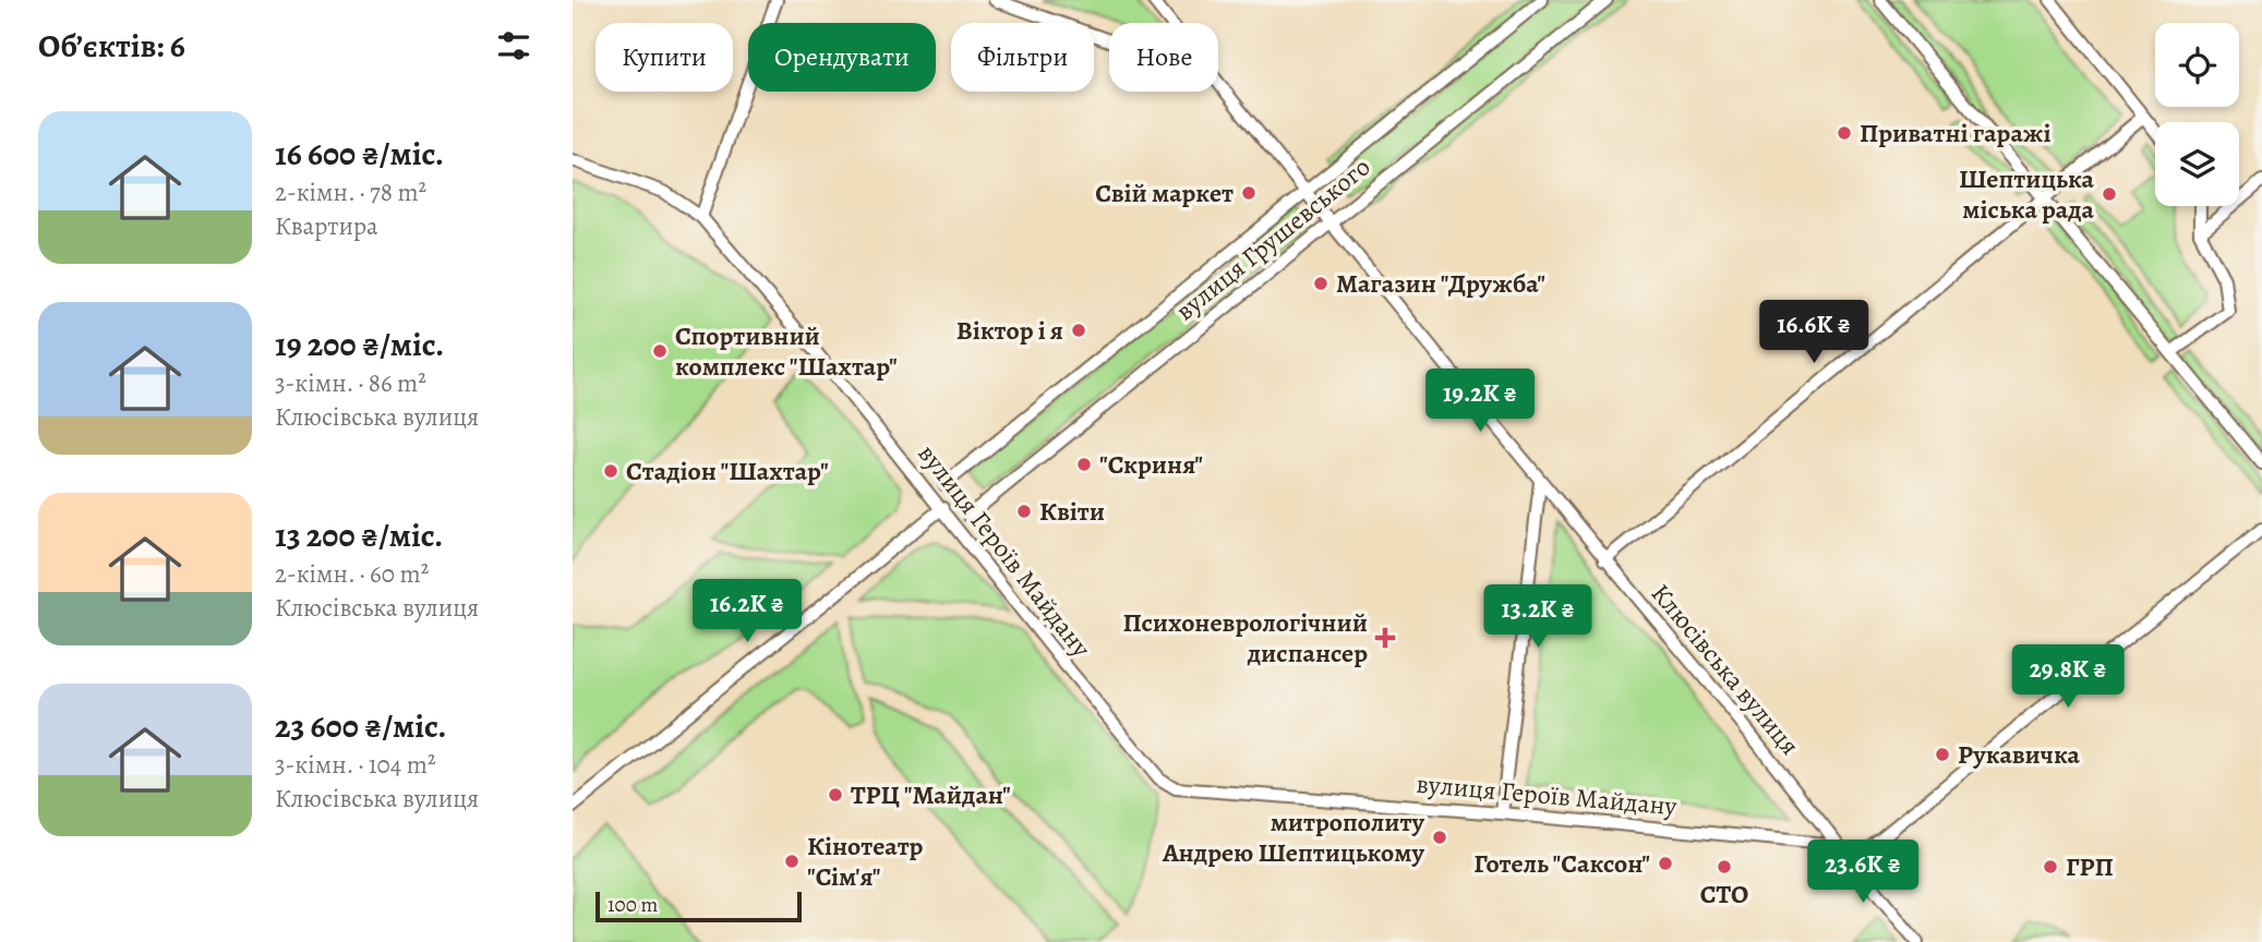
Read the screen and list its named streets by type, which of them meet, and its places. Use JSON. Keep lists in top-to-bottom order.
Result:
{
  "streets": {
    "street": ["вулиця Грушевського", "вулиця Героїв Майдану", "Клюсівська вулиця"]
  },
  "crossings": [
    ["вулиця Грушевського", "Клюсівська вулиця"],
    ["вулиця Героїв Майдану", "Клюсівська вулиця"]
  ],
  "places": {
    "other": [
      "Приватні гаражі",
      "Свiй маркет",
      "Шептицька міська рада",
      "Магазин \"Дружба\"",
      "Віктор і я",
      "Спортивний комплекс \"Шахтар\"",
      "\"Скриня\"",
      "Стадіон \"Шахтар\"",
      "Квіти",
      "Рукавичка",
      "ТРЦ \"Майдан\"",
      "митрополиту Андрею Шептицькому",
      "Кінотеатр \"Сім'я\"",
      "Готель \"Саксон\"",
      "СТО",
      "ГРП"
    ],
    "health": ["Психоневрологічний диспансер"]
  },
  "scale_bar": "100 m",
  "page": {
    "heading": "Об’єктів: 6",
    "chip": [
      "Купити",
      "Орендувати",
      "Фільтри",
      "Нове"
    ],
    "list": [
      {
        "name": "16 600 ₴/міс.",
        "note": "2-кімн. · 78 m² · Квартира"
      },
      {
        "name": "19 200 ₴/міс.",
        "note": "3-кімн. · 86 m² · Клюсівська вулиця"
      },
      {
        "name": "13 200 ₴/міс.",
        "note": "2-кімн. · 60 m² · Клюсівська вулиця"
      },
      {
        "name": "23 600 ₴/міс.",
        "note": "3-кімн. · 104 m² · Клюсівська вулиця"
      }
    ],
    "price": [
      "16.6K ₴",
      "19.2K ₴",
      "16.2K ₴",
      "13.2K ₴",
      "29.8K ₴",
      "23.6K ₴"
    ],
    "scale": "100 m"
  }
}
